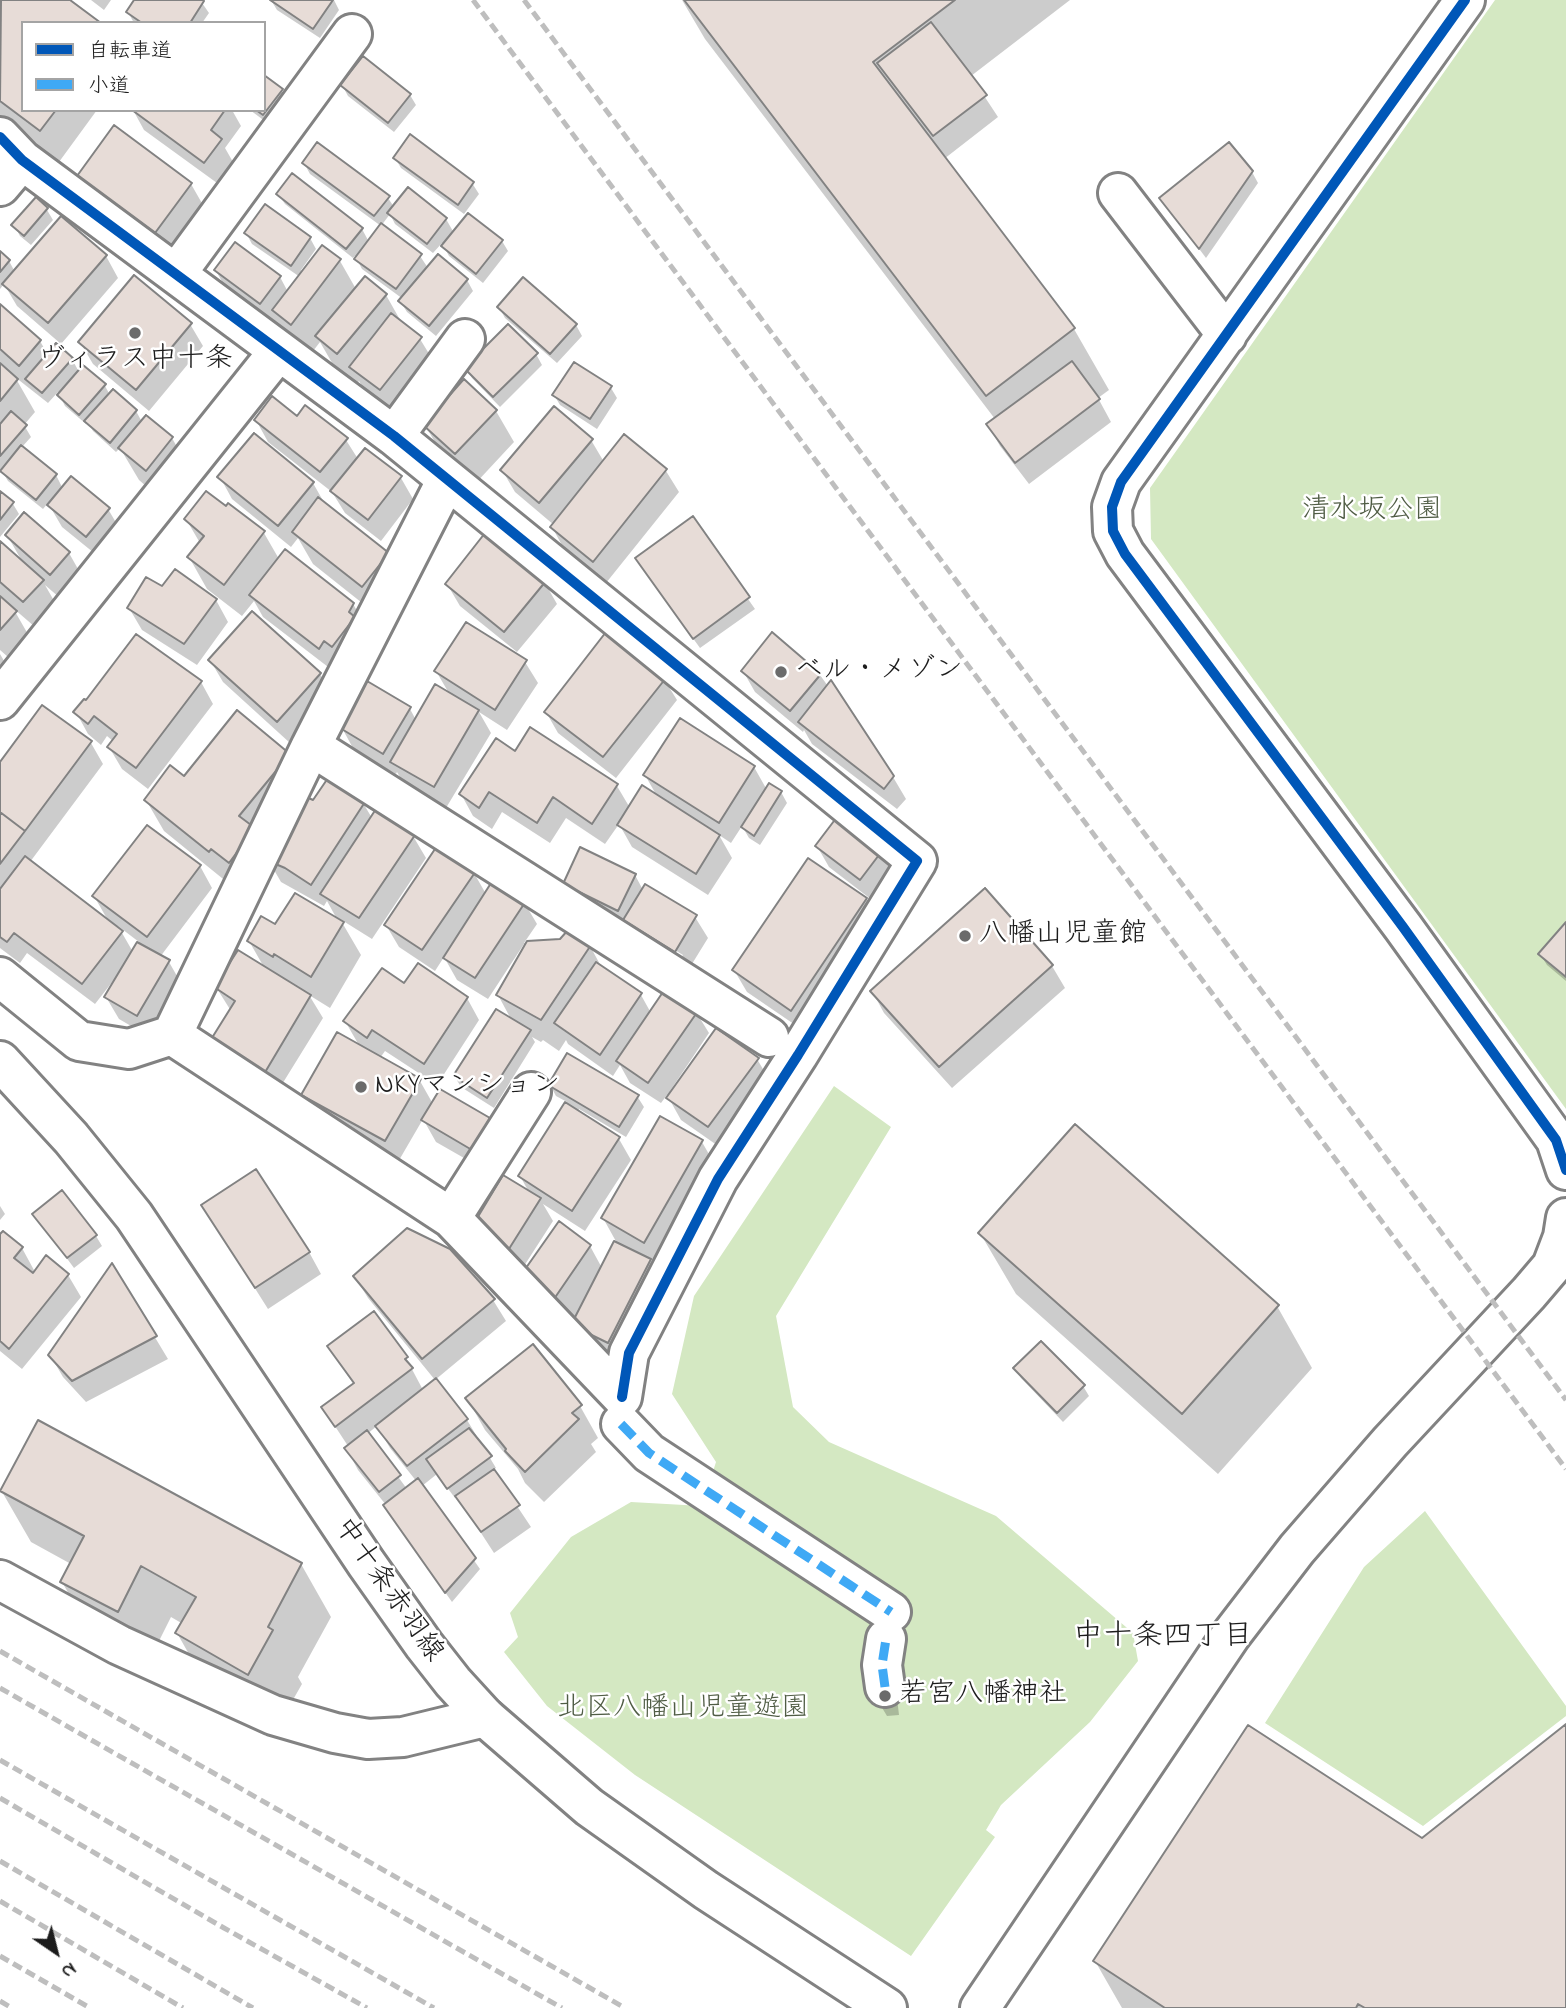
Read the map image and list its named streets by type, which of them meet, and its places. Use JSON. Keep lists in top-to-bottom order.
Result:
{
  "streets": {
    "street": ["中十条赤羽線"]
  },
  "districts": ["中十条四丁目"],
  "parks": ["清水坂公園", "北区八幡山児童遊園"],
  "places": [
    "ヴィラス中十条",
    "ベル・メゾン",
    "八幡山児童館",
    "NKYマンション",
    "若宮八幡神社"
  ],
  "legend": ["自転車道", "小道"],
  "north": "bottom right"
}
